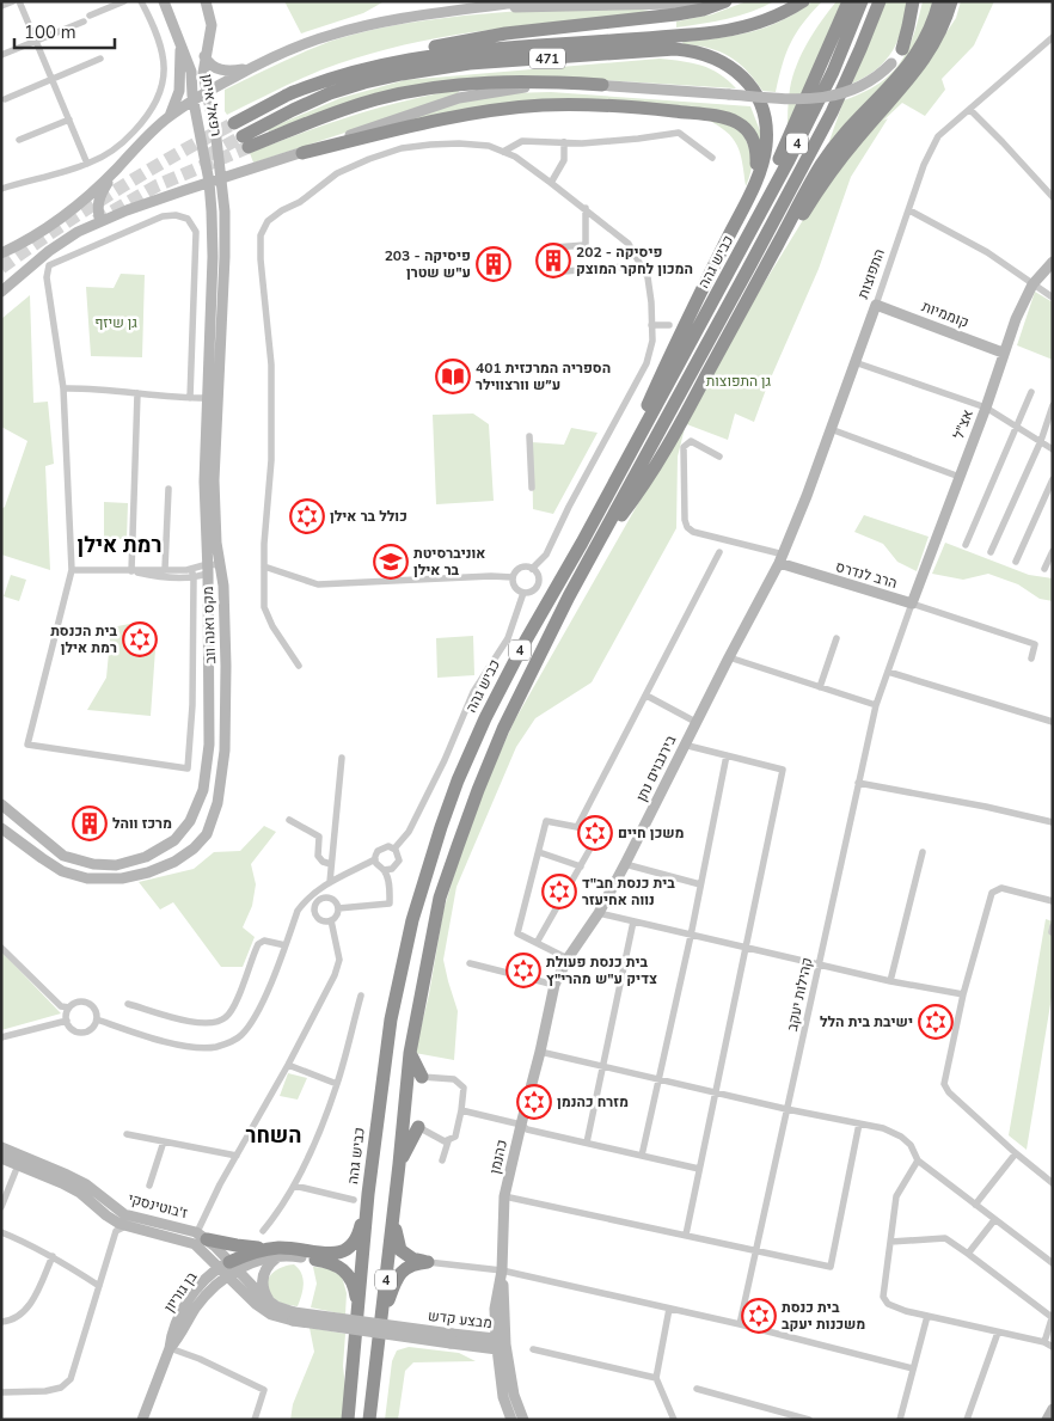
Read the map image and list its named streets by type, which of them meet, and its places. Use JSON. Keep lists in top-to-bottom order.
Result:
{
  "streets": {
    "highway": ["471", "4", "כביש גהה"],
    "street": [
      "רפאל איתן",
      "התפוצות",
      "קוממיות",
      "אצ\"ל",
      "הרב לנדרס",
      "מקס ואנה ווב",
      "בירנבוים נתן",
      "קהילות יעקב",
      "כהנמן",
      "ז'בוטינסקי",
      "בן גוריון",
      "מבצע קדש"
    ]
  },
  "crossings": [
    ["רפאל איתן", "מקס ואנה ווב"],
    ["התפוצות", "קוממיות"],
    ["התפוצות", "הרב לנדרס"],
    ["התפוצות", "בירנבוים נתן"],
    ["קוממיות", "אצ\"ל"],
    ["אצ\"ל", "הרב לנדרס"],
    ["אצ\"ל", "קהילות יעקב"],
    ["הרב לנדרס", "בירנבוים נתן"],
    ["הרב לנדרס", "קהילות יעקב"],
    ["בירנבוים נתן", "כהנמן"],
    ["כהנמן", "מבצע קדש"],
    ["ז'בוטינסקי", "בן גוריון"],
    ["ז'בוטינסקי", "מבצע קדש"],
    ["בן גוריון", "מבצע קדש"]
  ],
  "districts": ["רמת אילן", "השחר"],
  "parks": ["גן שיזף", "גן התפוצות"],
  "places": {
    "building": ["202 - פיסיקה המכון לחקר המוצק", "203 - פיסיקה ע\"ש שטרן", "מרכז ווהל"],
    "library": ["401 הספריה המרכזית ע״ש וורצווילר"],
    "synagogue": [
      "כולל בר אילן",
      "בית הכנסת רמת אילן",
      "משכן חיים",
      "בית כנסת חב\"ד נווה אחיעזר",
      "בית כנסת פעולת צדיק ע\"ש מהרי\"ץ",
      "ישיבת בית הלל",
      "מזרח כהנמן",
      "בית כנסת משכנות יעקב"
    ],
    "school or university": ["אוניברסיטת בר אילן"]
  },
  "scale_bar": "100 m"
}
